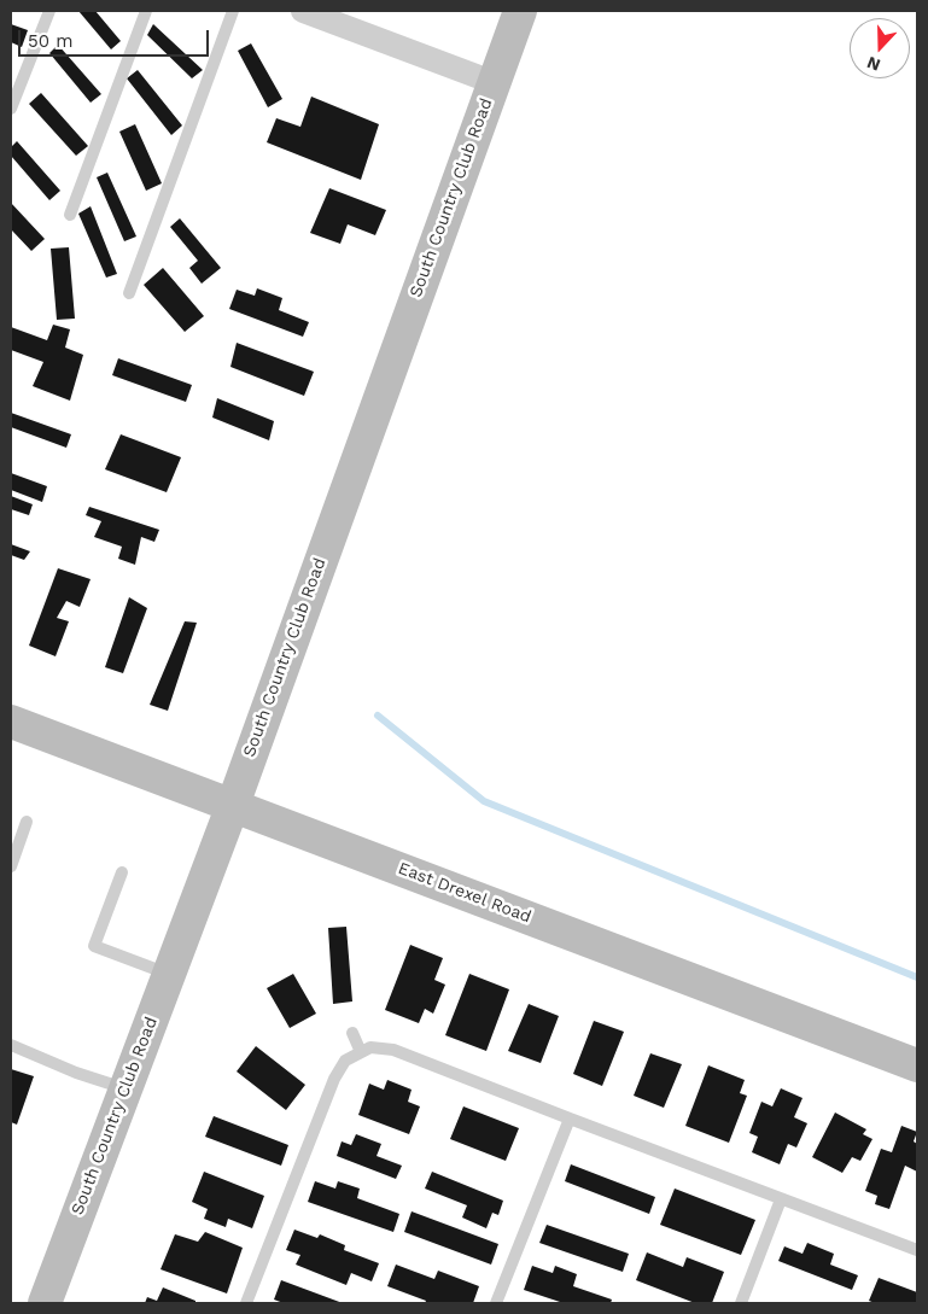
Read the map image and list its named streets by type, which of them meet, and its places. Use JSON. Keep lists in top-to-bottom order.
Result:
{
  "streets": {
    "street": ["South Country Club Road", "East Drexel Road"]
  },
  "crossings": [
    ["South Country Club Road", "East Drexel Road"]
  ],
  "scale_bar": "50 m",
  "north": "bottom"
}
